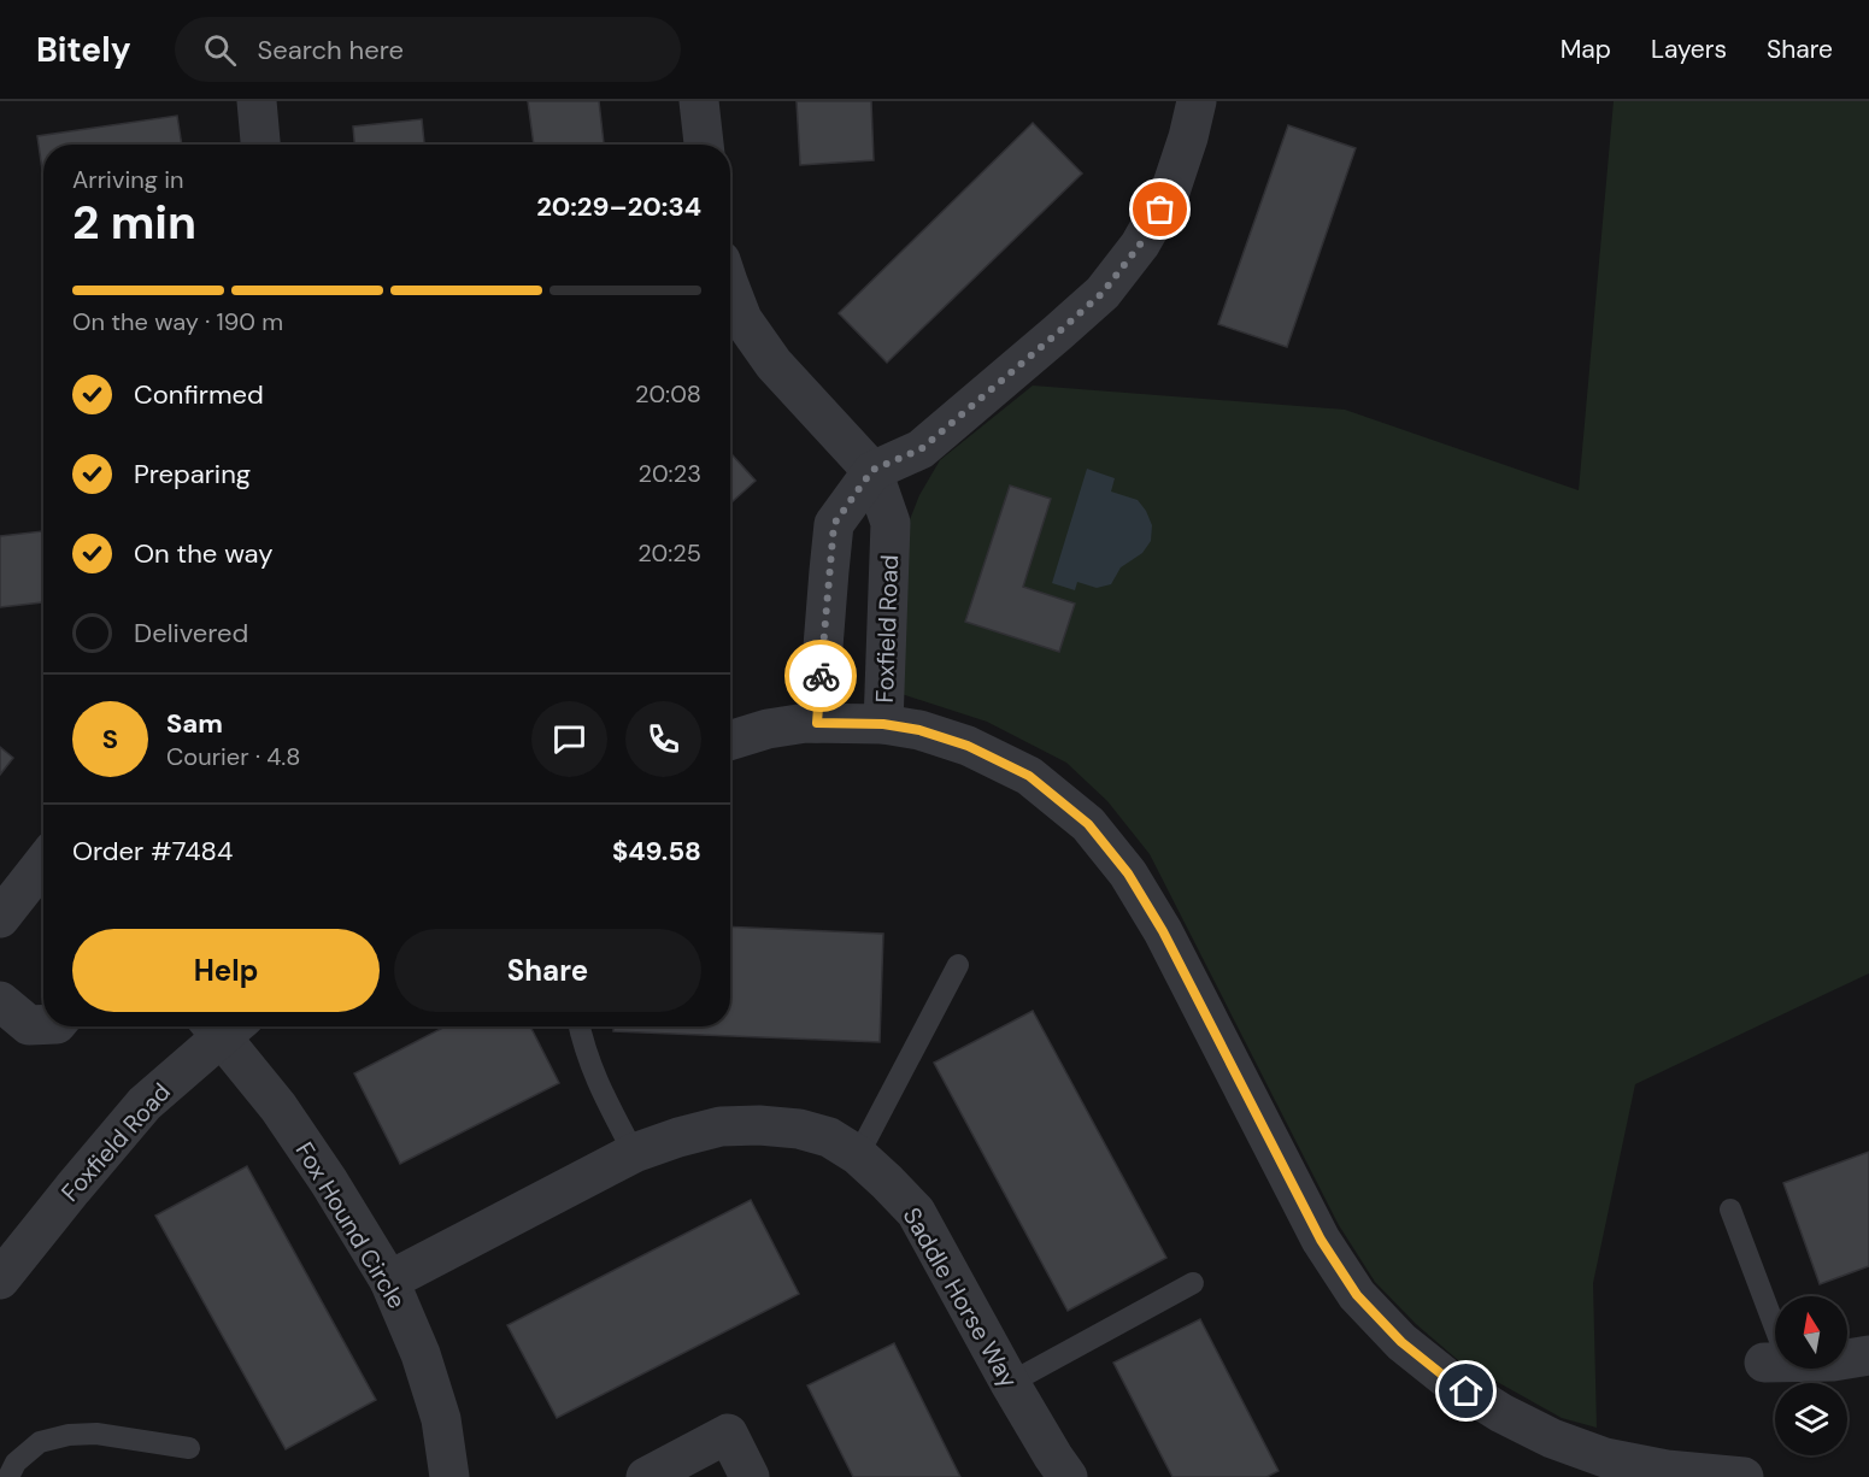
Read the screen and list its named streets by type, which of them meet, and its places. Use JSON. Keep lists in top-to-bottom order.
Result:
{
  "streets": {
    "street": ["Foxfield Road", "Fox Hound Circle", "Saddle Horse Way"]
  },
  "crossings": [
    ["Fox Hound Circle", "Saddle Horse Way"]
  ],
  "north": "top",
  "page": {
    "header": "Bitely",
    "search": "Search here",
    "nav": ["Map", "Layers", "Share"],
    "heading": ["2 min", "Arriving in", "20:29–20:34"],
    "panel": [
      "Sam",
      "Courier · 4.8",
      "Order #7484",
      "$49.58"
    ],
    "bar": "On the way · 190 m",
    "list": [
      ["Confirmed", "20:08"],
      ["Preparing", "20:23"],
      ["On the way", "20:25"],
      "Delivered"
    ],
    "round": "S",
    "buttons": ["Help", "Share"]
  }
}
